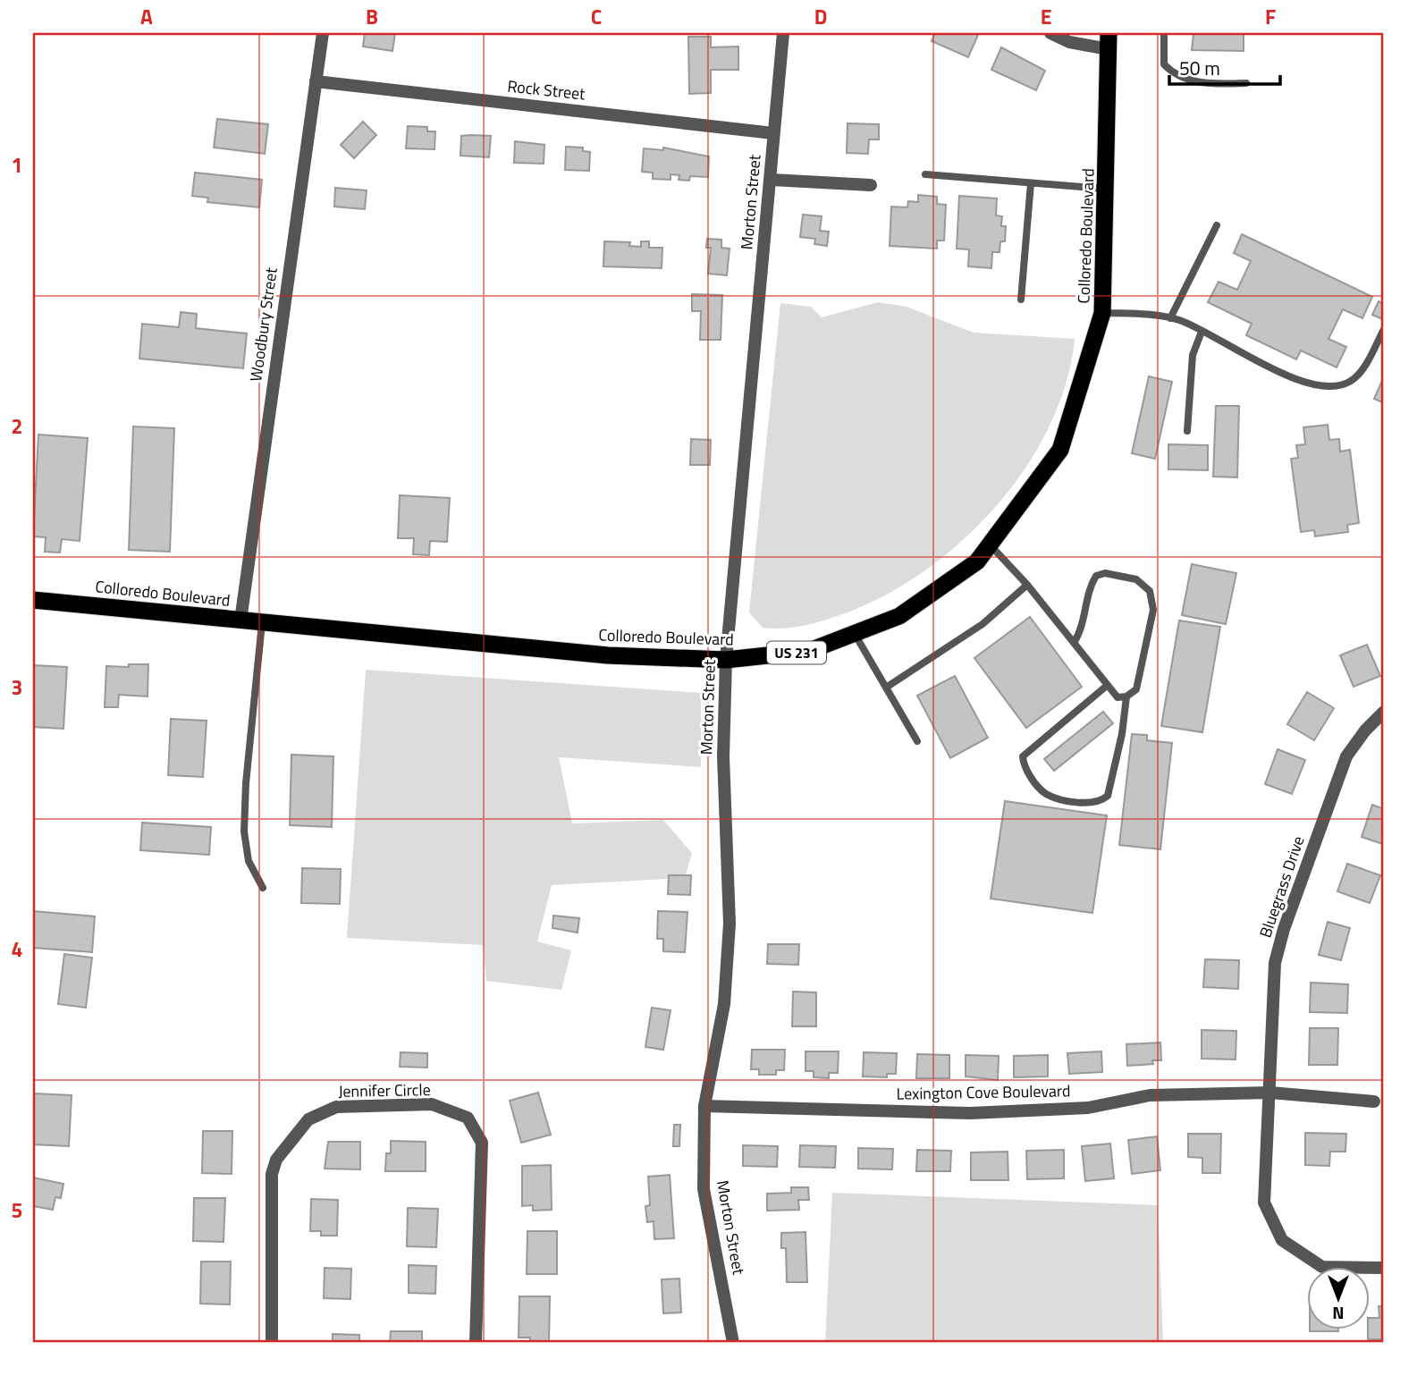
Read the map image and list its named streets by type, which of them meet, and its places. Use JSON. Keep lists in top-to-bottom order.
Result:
{
  "streets": {
    "highway": ["Colloredo Boulevard", "US 231"],
    "street": [
      "Rock Street",
      "Morton Street",
      "Woodbury Street",
      "Bluegrass Drive",
      "Jennifer Circle",
      "Lexington Cove Boulevard"
    ]
  },
  "crossings": [
    ["Rock Street", "Morton Street"],
    ["Rock Street", "Woodbury Street"],
    ["Morton Street", "Colloredo Boulevard"],
    ["Morton Street", "Lexington Cove Boulevard"],
    ["Colloredo Boulevard", "Woodbury Street"],
    ["Bluegrass Drive", "Lexington Cove Boulevard"]
  ],
  "scale_bar": "50 m",
  "north": "bottom",
  "grid": {
    "columns": [
      "A",
      "B",
      "C",
      "D",
      "E",
      "F"
    ],
    "rows": [
      "1",
      "2",
      "3",
      "4",
      "5"
    ]
  }
}
